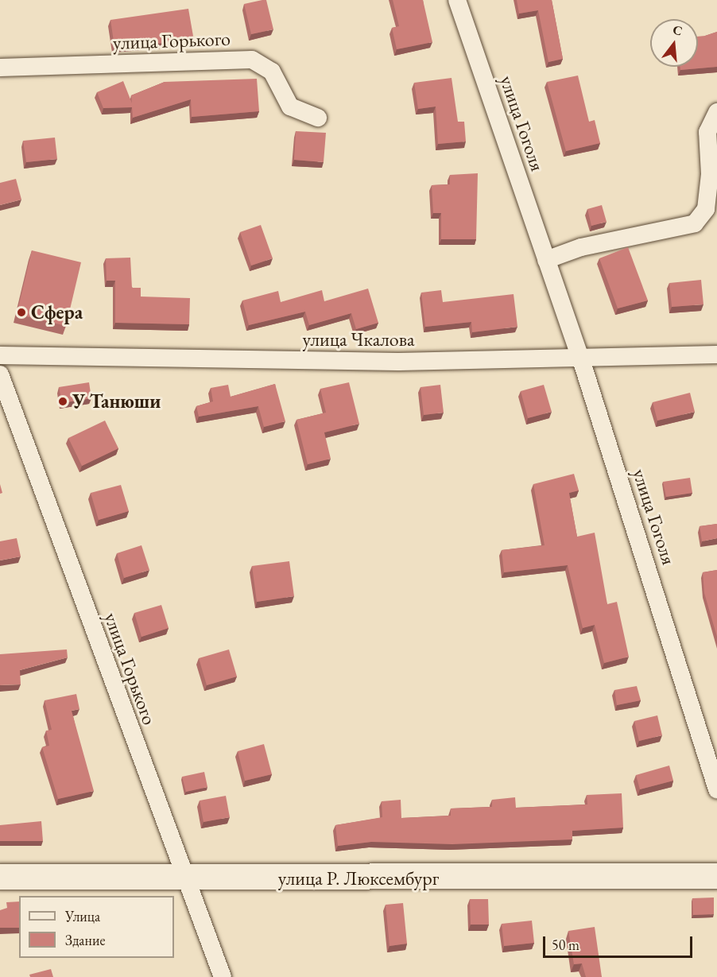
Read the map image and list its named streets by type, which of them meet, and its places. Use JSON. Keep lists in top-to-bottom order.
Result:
{
  "streets": {
    "street": [
      "улица Горького",
      "улица Гоголя",
      "улица Чкалова",
      "улица Р. Люксембург"
    ]
  },
  "crossings": [
    ["улица Горького", "улица Р. Люксембург"],
    ["улица Гоголя", "улица Чкалова"]
  ],
  "places": ["Сфера", "У Танюши"],
  "legend": ["Улица", "Здание"],
  "scale_bar": "50 m",
  "north": "top"
}
